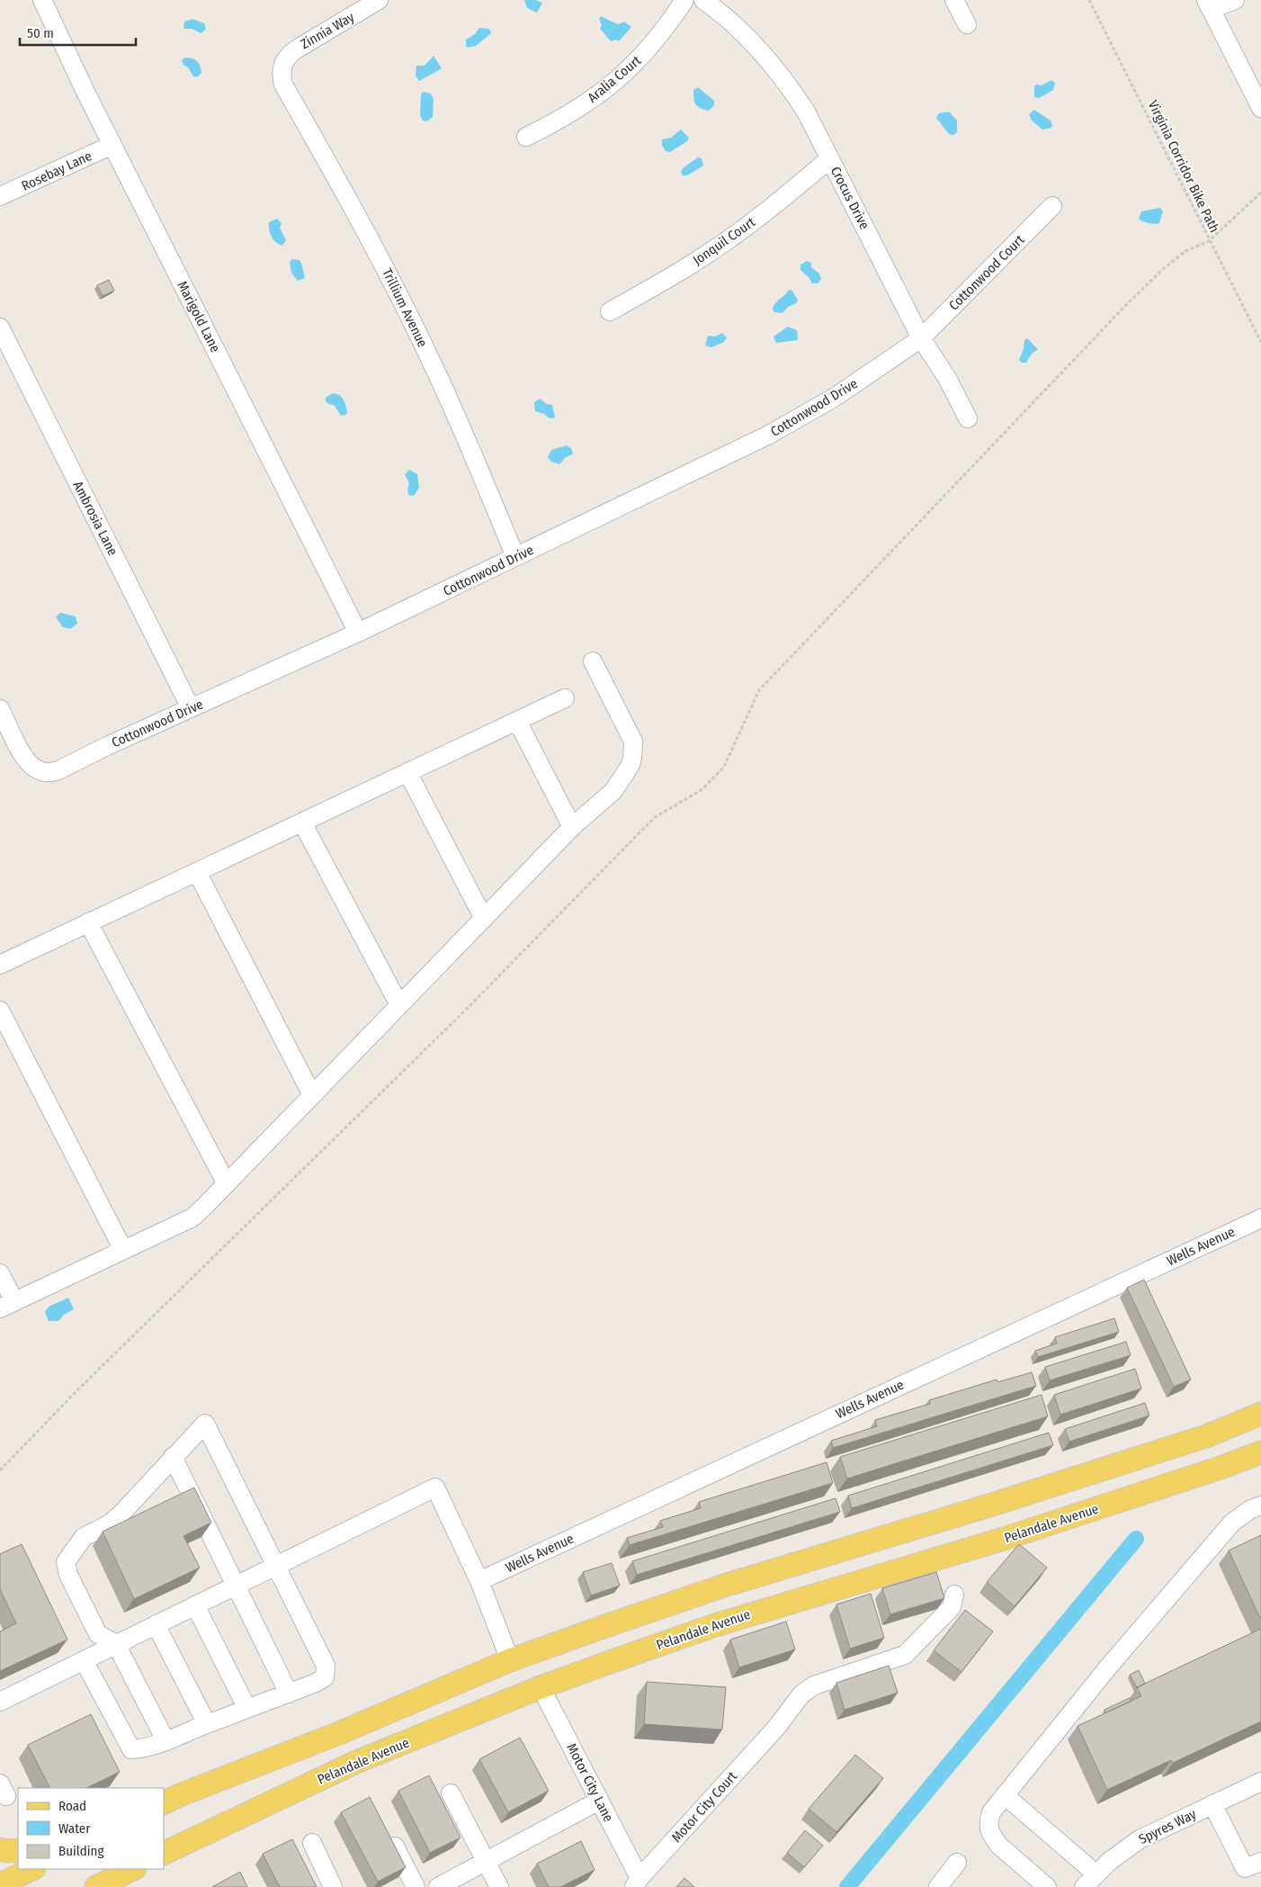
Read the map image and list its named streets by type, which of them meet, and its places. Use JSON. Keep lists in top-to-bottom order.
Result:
{
  "streets": {
    "main road": ["Pelandale Avenue"],
    "street": [
      "Zinnia Way",
      "Aralia Court",
      "Rosebay Lane",
      "Crocus Drive",
      "Jonquil Court",
      "Cottonwood Court",
      "Trillium Avenue",
      "Marigold Lane",
      "Cottonwood Drive",
      "Ambrosia Lane",
      "Wells Avenue",
      "Motor City Lane",
      "Motor City Court",
      "Spyres Way"
    ],
    "path": ["Virginia Corridor Bike Path"]
  },
  "crossings": [
    ["Zinnia Way", "Trillium Avenue"],
    ["Rosebay Lane", "Marigold Lane"],
    ["Crocus Drive", "Jonquil Court"],
    ["Crocus Drive", "Cottonwood Court"],
    ["Crocus Drive", "Cottonwood Drive"],
    ["Cottonwood Court", "Cottonwood Drive"],
    ["Trillium Avenue", "Cottonwood Drive"],
    ["Marigold Lane", "Cottonwood Drive"],
    ["Cottonwood Drive", "Ambrosia Lane"],
    ["Pelandale Avenue", "Motor City Lane"],
    ["Motor City Lane", "Motor City Court"]
  ],
  "legend": ["Road", "Water", "Building"],
  "scale_bar": "50 m"
}
